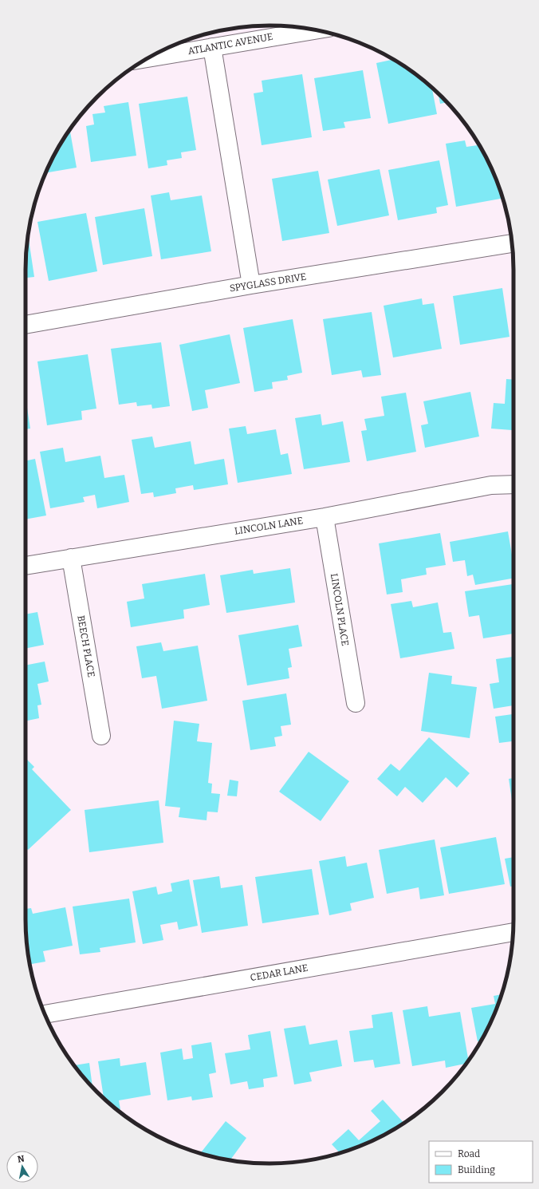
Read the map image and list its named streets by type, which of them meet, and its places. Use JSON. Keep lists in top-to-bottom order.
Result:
{
  "streets": {
    "street": [
      "ATLANTIC AVENUE",
      "SPYGLASS DRIVE",
      "LINCOLN LANE",
      "LINCOLN PLACE",
      "BEECH PLACE",
      "CEDAR LANE"
    ]
  },
  "crossings": [
    ["LINCOLN LANE", "LINCOLN PLACE"],
    ["LINCOLN LANE", "BEECH PLACE"]
  ],
  "legend": ["Road", "Building"],
  "north": "top"
}
